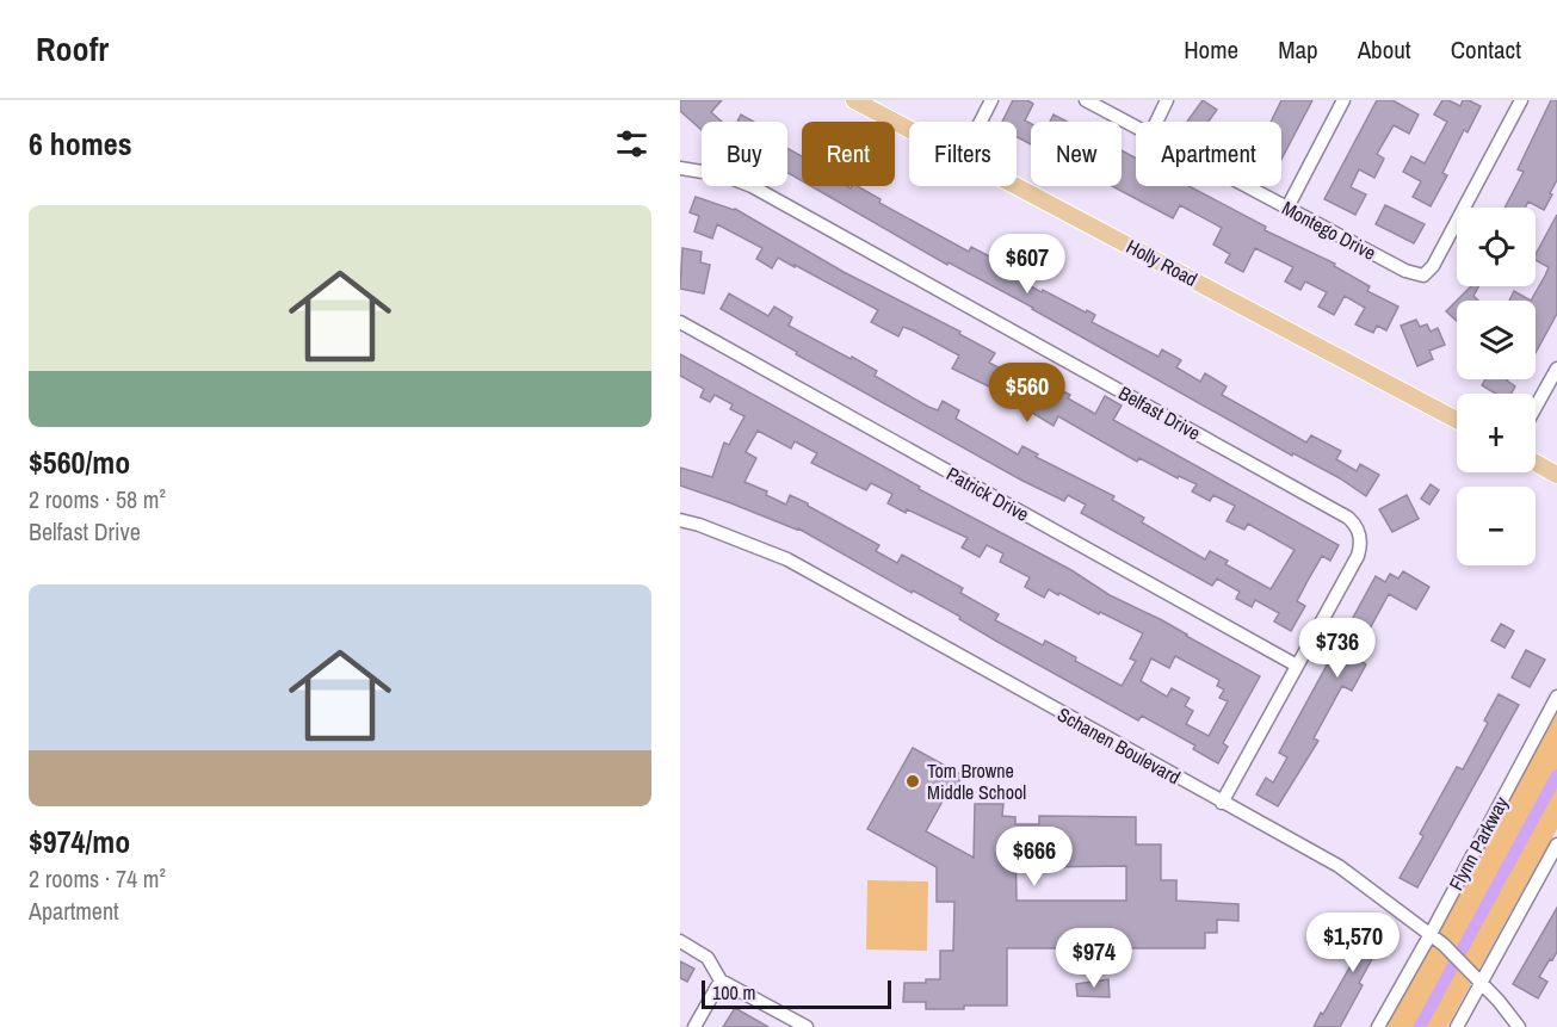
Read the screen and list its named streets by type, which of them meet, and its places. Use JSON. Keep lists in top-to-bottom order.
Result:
{
  "streets": {
    "main road": ["Holly Road"],
    "street": [
      "Montego Drive",
      "Belfast Drive",
      "Patrick Drive",
      "Schanen Boulevard",
      "Flynn Parkway"
    ]
  },
  "crossings": [
    ["Belfast Drive", "Patrick Drive"],
    ["Belfast Drive", "Schanen Boulevard"],
    ["Schanen Boulevard", "Flynn Parkway"]
  ],
  "places": ["Tom Browne Middle School"],
  "scale_bar": "100 m",
  "page": {
    "header": "Roofr",
    "nav": [
      "Home",
      "Map",
      "About",
      "Contact"
    ],
    "heading": "6 homes",
    "chip": [
      "Buy",
      "Rent",
      "Filters",
      "New",
      "Apartment"
    ],
    "list": [
      {
        "name": "$560/mo",
        "note": "2 rooms · 58 m² · Belfast Drive"
      },
      {
        "name": "$974/mo",
        "note": "2 rooms · 74 m² · Apartment"
      }
    ],
    "map_buttons": ["+", "−"],
    "price": [
      "$607",
      "$560",
      "$736",
      "$666",
      "$1,570",
      "$974"
    ],
    "scale": "100 m"
  }
}
